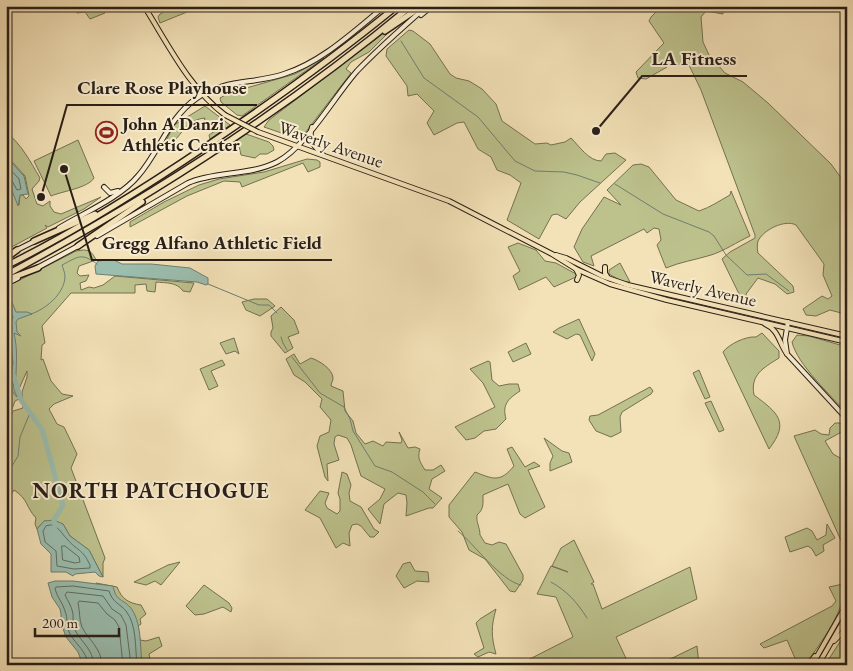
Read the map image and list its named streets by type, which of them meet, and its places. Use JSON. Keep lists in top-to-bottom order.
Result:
{
  "streets": {
    "main road": ["Waverly Avenue"]
  },
  "districts": ["NORTH PATCHOGUE"],
  "places": {
    "other": ["LA Fitness", "Gregg Alfano Athletic Field", "Clare Rose Playhouse"],
    "sports": ["John A Danzi Athletic Center"]
  },
  "scale_bar": "200 m"
}
